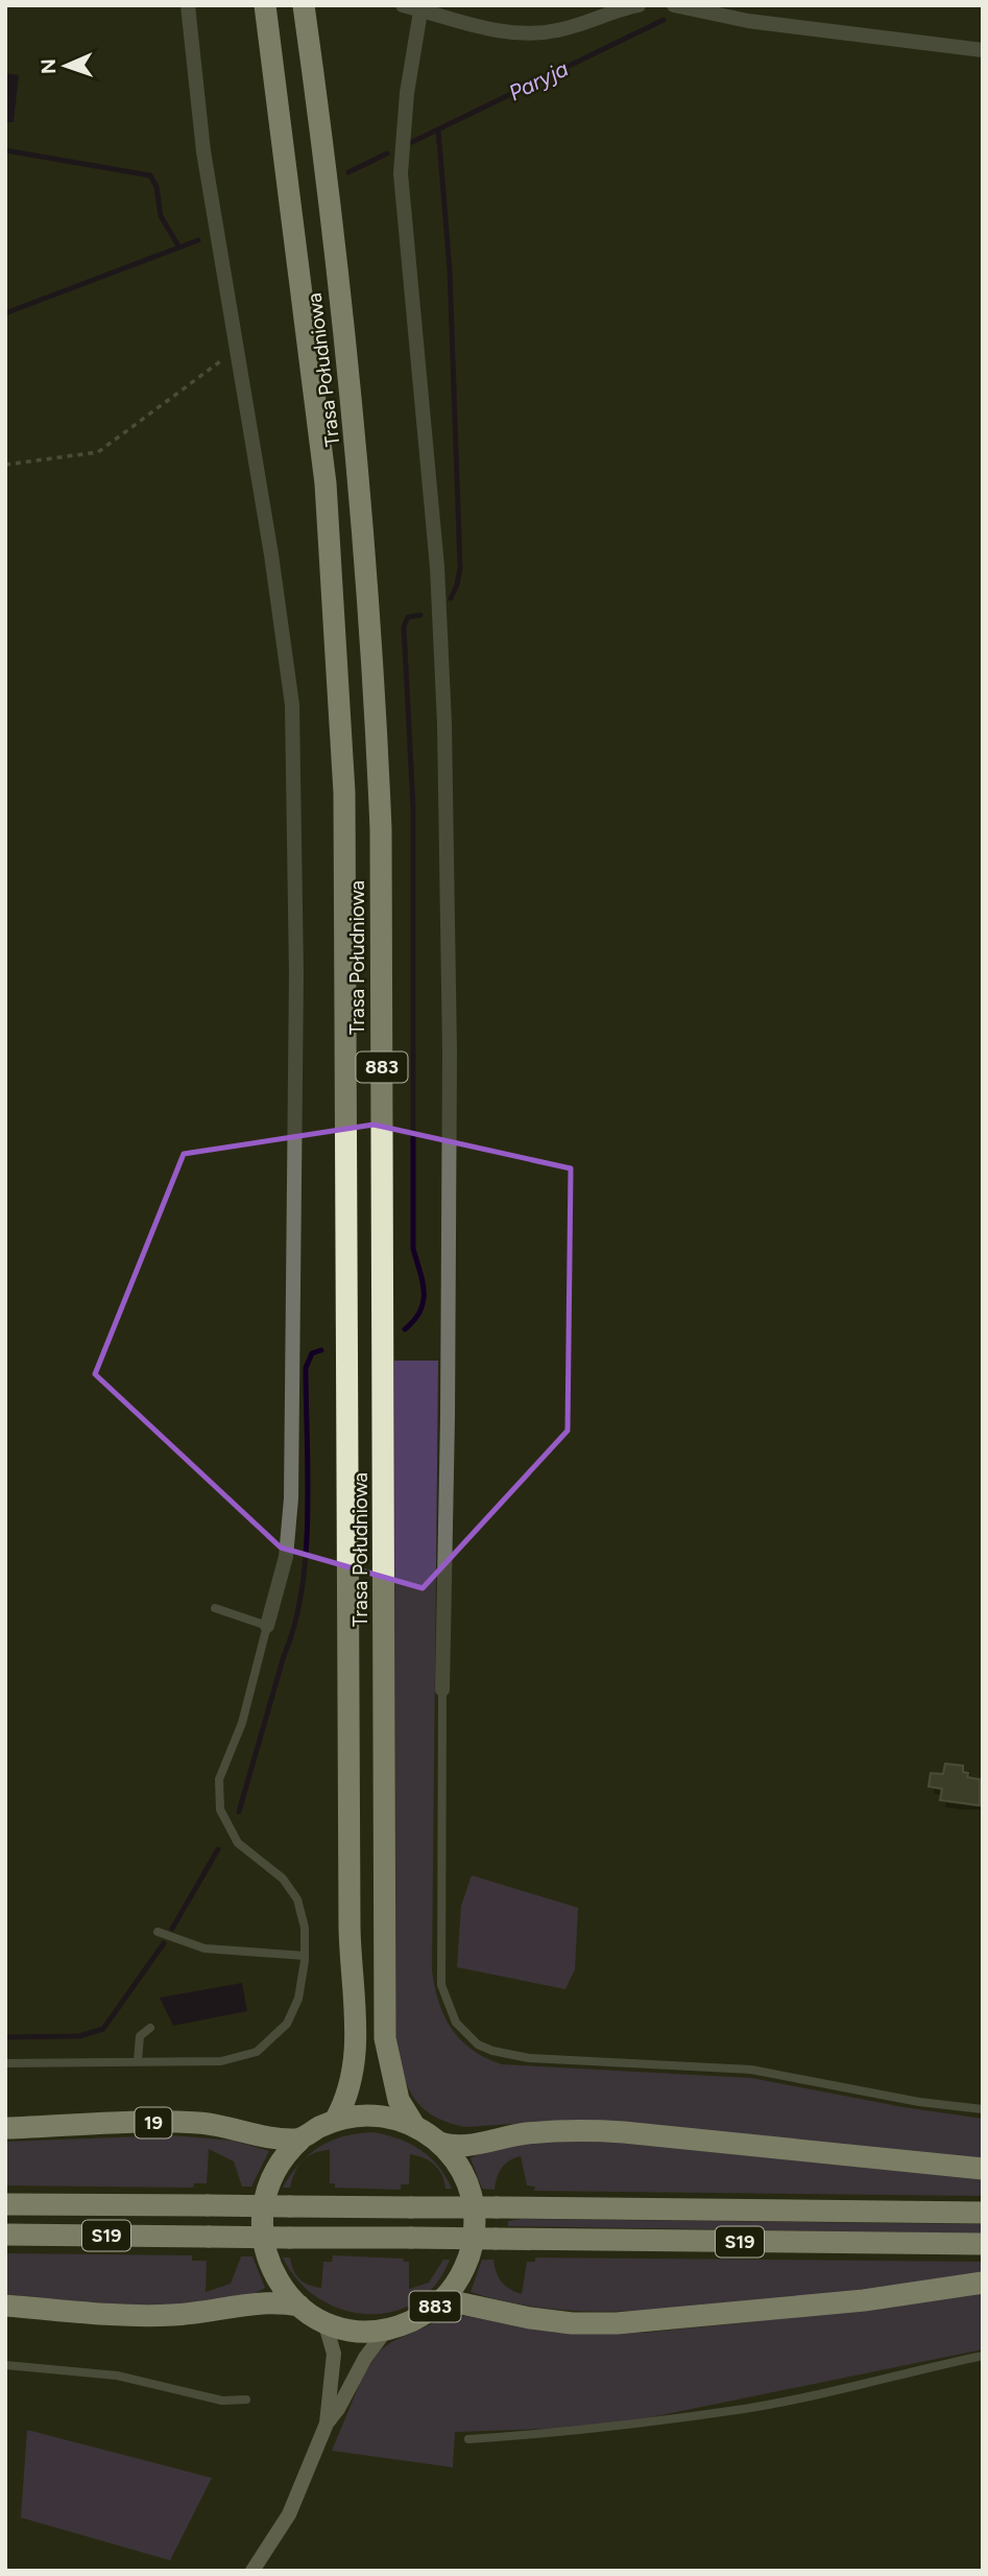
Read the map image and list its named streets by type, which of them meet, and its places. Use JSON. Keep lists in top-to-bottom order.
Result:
{
  "streets": {
    "highway": [
      "Trasa Południowa",
      "883",
      "19",
      "S19"
    ]
  },
  "crossings": [
    ["Trasa Południowa", "883"],
    ["Trasa Południowa", "19"],
    ["883", "19"]
  ],
  "water": ["Paryja"],
  "north": "left"
}
